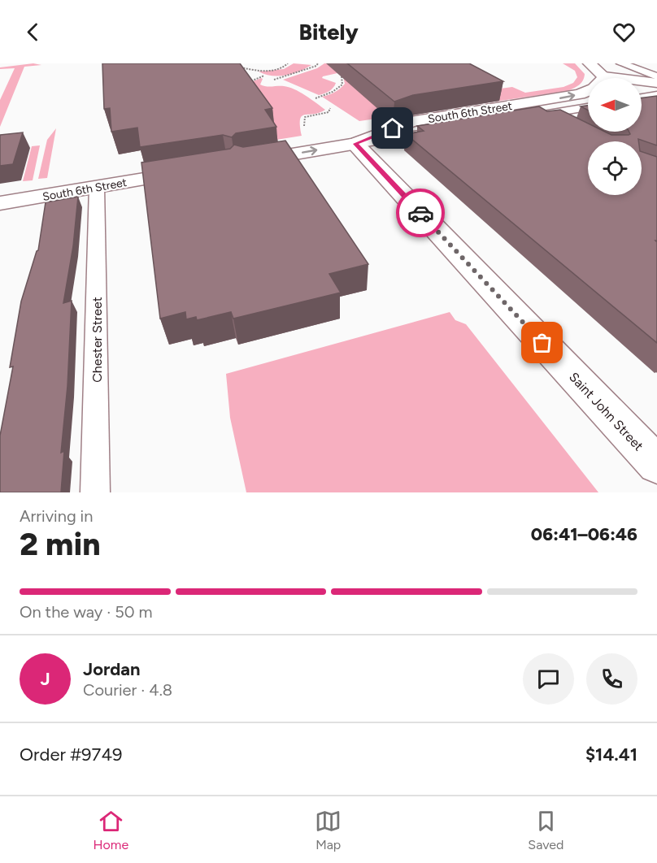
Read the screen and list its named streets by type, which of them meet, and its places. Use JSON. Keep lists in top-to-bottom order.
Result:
{
  "streets": {
    "main road": ["South 6th Street", "Saint John Street"],
    "lane": ["Chester Street"]
  },
  "crossings": [
    ["South 6th Street", "Chester Street"],
    ["South 6th Street", "Saint John Street"]
  ],
  "north": "left",
  "page": {
    "header": "Bitely",
    "heading": ["2 min", "Arriving in", "06:41–06:46"],
    "panel": [
      "Jordan",
      "Courier · 4.8",
      "Order #9749",
      "$14.41"
    ],
    "bar": "On the way · 50 m",
    "round": "J",
    "tabs": ["Home", "Map", "Saved"]
  }
}
